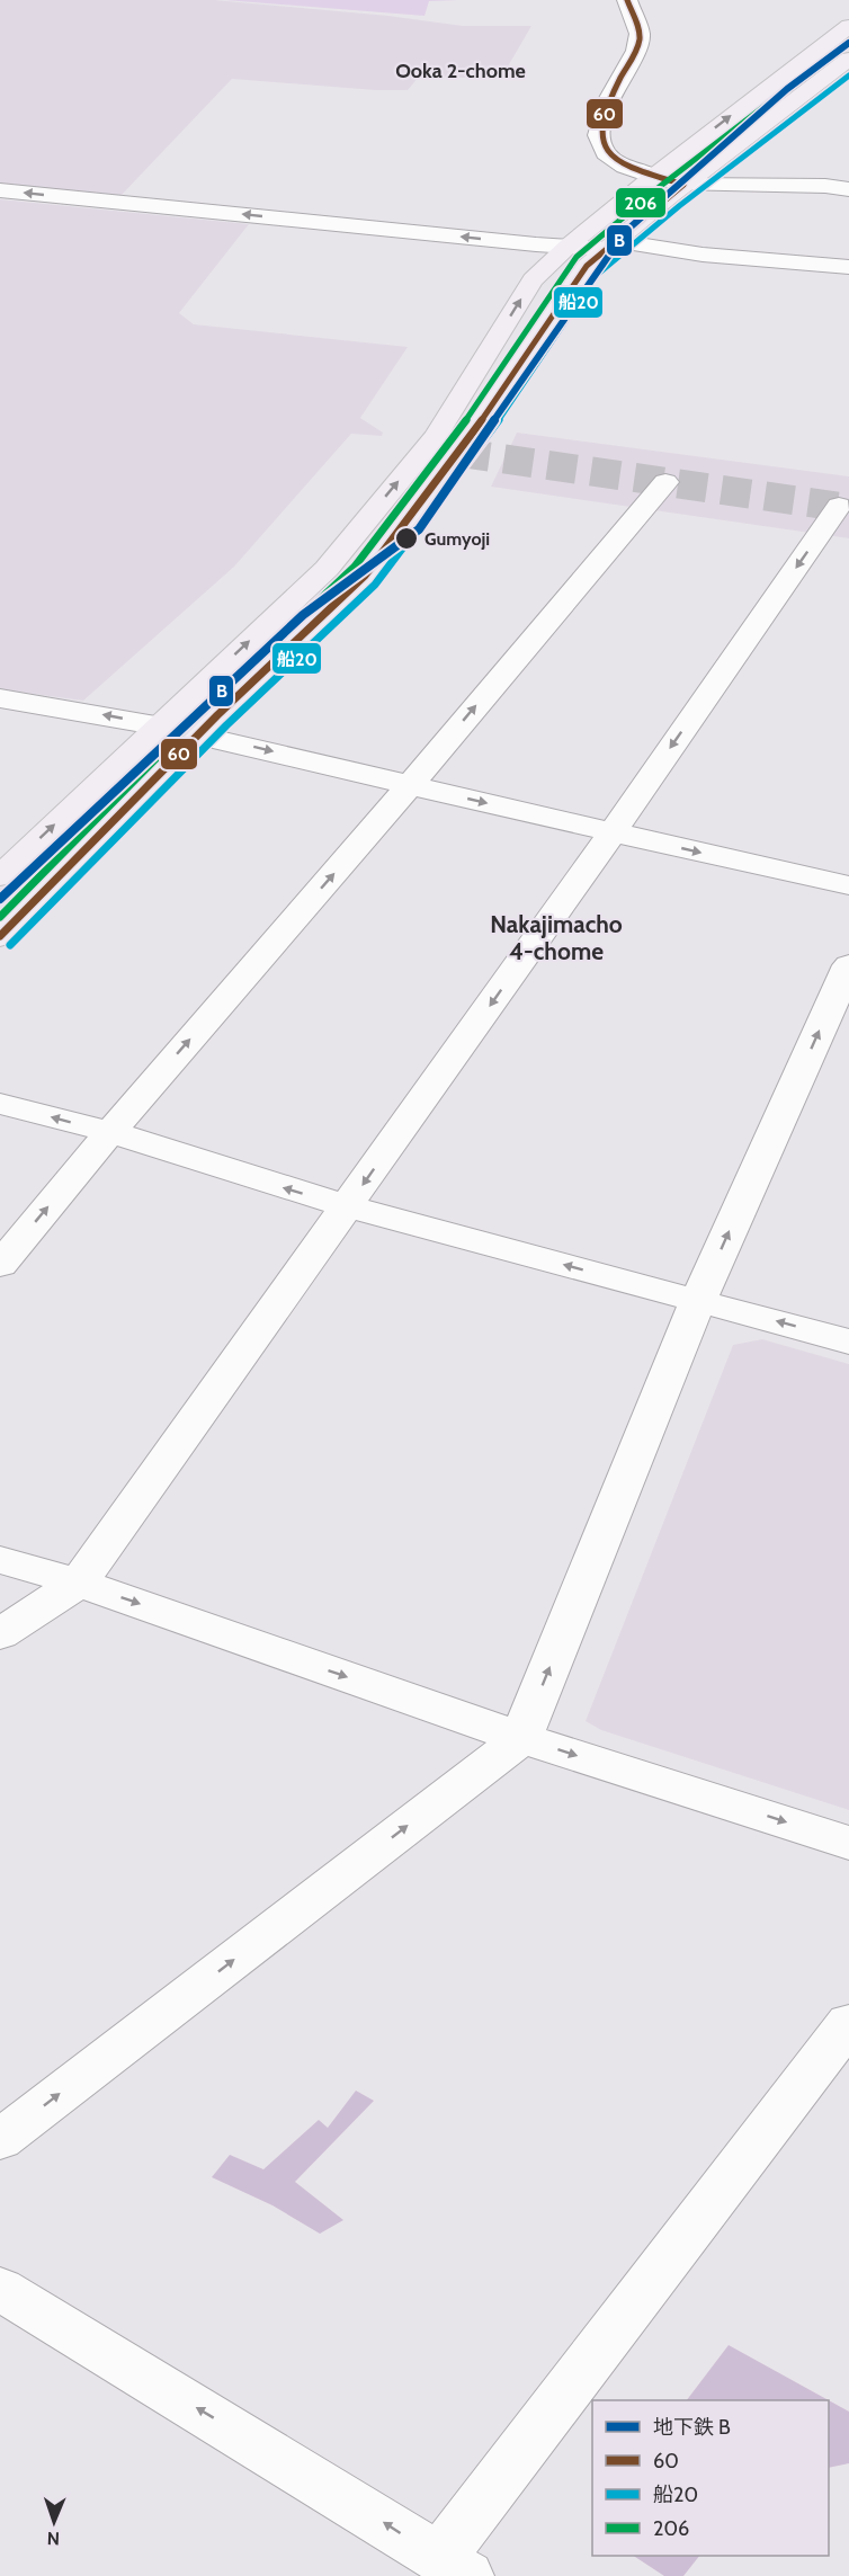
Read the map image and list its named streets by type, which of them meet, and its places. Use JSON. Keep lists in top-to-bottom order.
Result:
{
  "districts": ["Ooka 2-chome", "Nakajimacho 4-chome"],
  "places": ["Gumyoji"],
  "lines": [
    "transit line 60",
    "metro line B",
    "transit line 206",
    "transit line 船20"
  ],
  "legend": [
    "地下鉄 B",
    "60",
    "船20",
    "206"
  ],
  "north": "bottom"
}
